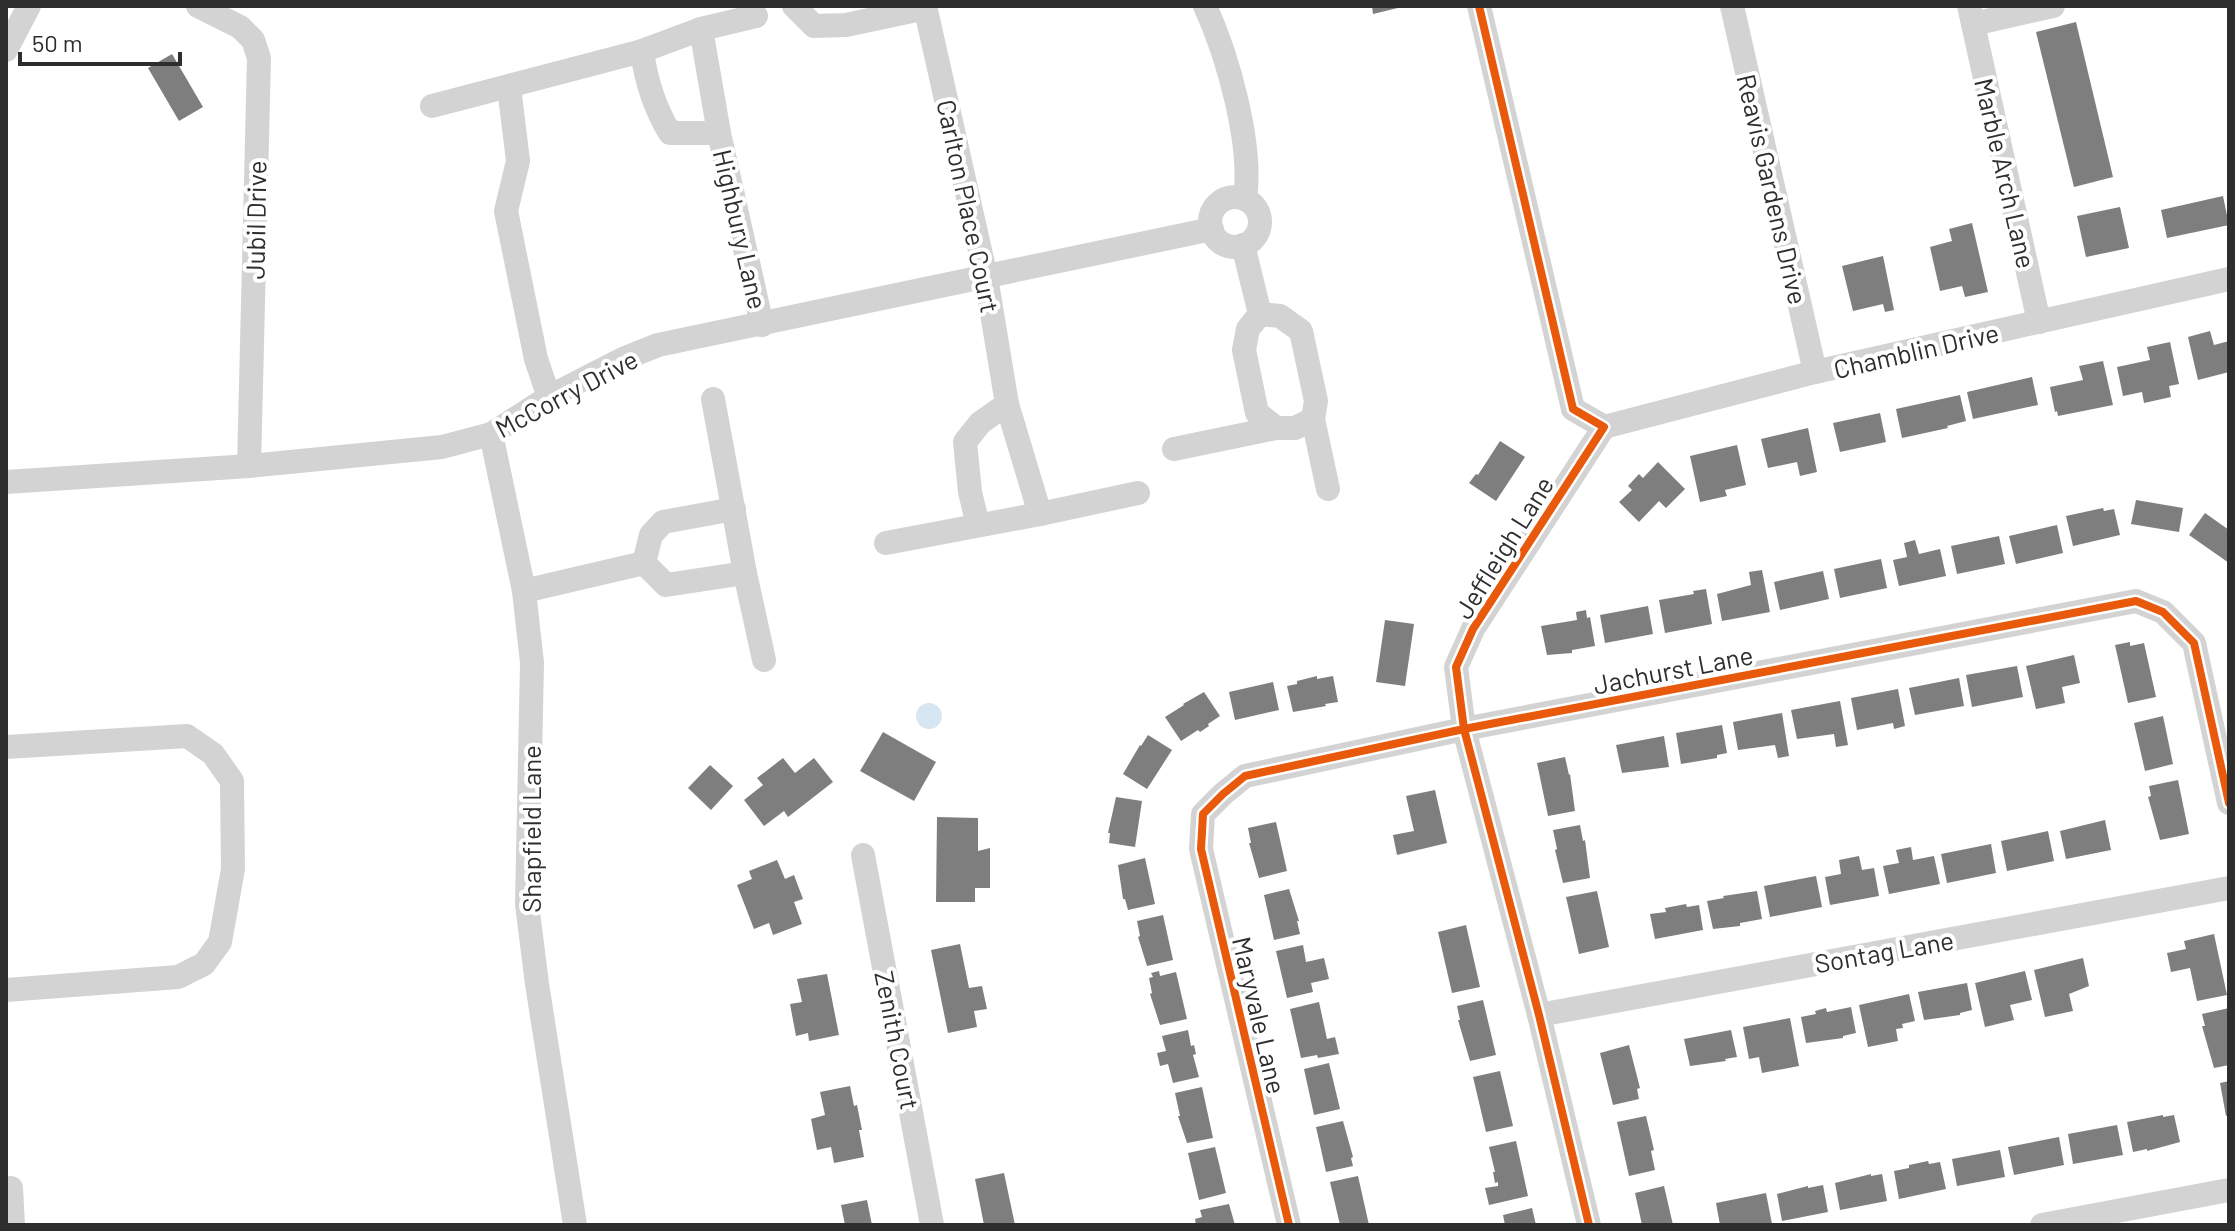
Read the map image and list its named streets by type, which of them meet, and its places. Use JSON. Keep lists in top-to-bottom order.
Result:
{
  "streets": {
    "street": [
      "Marble Arch Lane",
      "Reavis Gardens Drive",
      "Carlton Place Court",
      "Jubil Drive",
      "Highbury Lane",
      "Chamblin Drive",
      "McCorry Drive",
      "Jeffleigh Lane",
      "Jachurst Lane",
      "Shapfield Lane",
      "Sontag Lane",
      "Maryvale Lane",
      "Zenith Court"
    ]
  },
  "crossings": [
    ["Marble Arch Lane", "Chamblin Drive"],
    ["Reavis Gardens Drive", "Chamblin Drive"],
    ["Carlton Place Court", "McCorry Drive"],
    ["Jubil Drive", "McCorry Drive"],
    ["Highbury Lane", "McCorry Drive"],
    ["Chamblin Drive", "Jeffleigh Lane"],
    ["McCorry Drive", "Shapfield Lane"],
    ["Jeffleigh Lane", "Jachurst Lane"],
    ["Jeffleigh Lane", "Sontag Lane"],
    ["Jachurst Lane", "Maryvale Lane"]
  ],
  "scale_bar": "50 m"
}
